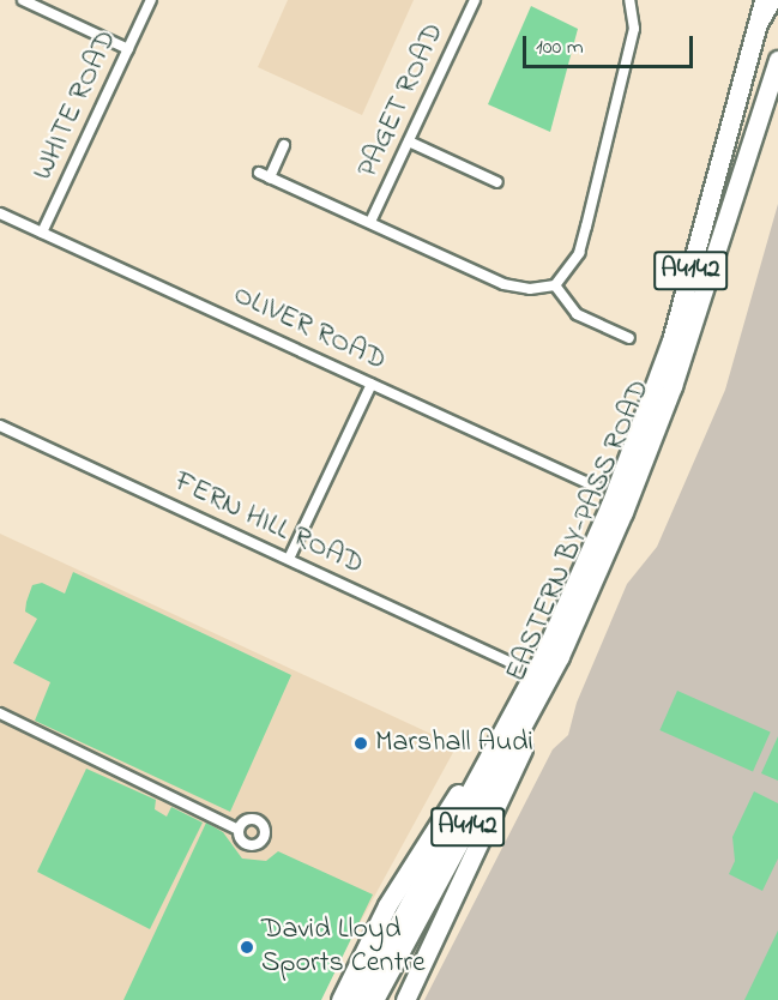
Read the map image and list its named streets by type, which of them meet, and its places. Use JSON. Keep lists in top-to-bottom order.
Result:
{
  "streets": {
    "highway": ["A4142", "EASTERN BY-PASS ROAD"],
    "street": [
      "PAGET ROAD",
      "WHITE ROAD",
      "OLIVER ROAD",
      "FERN HILL ROAD"
    ]
  },
  "crossings": [
    ["WHITE ROAD", "OLIVER ROAD"]
  ],
  "places": ["Marshall Audi", "David Lloyd Sports Centre"],
  "scale_bar": "100 m"
}
